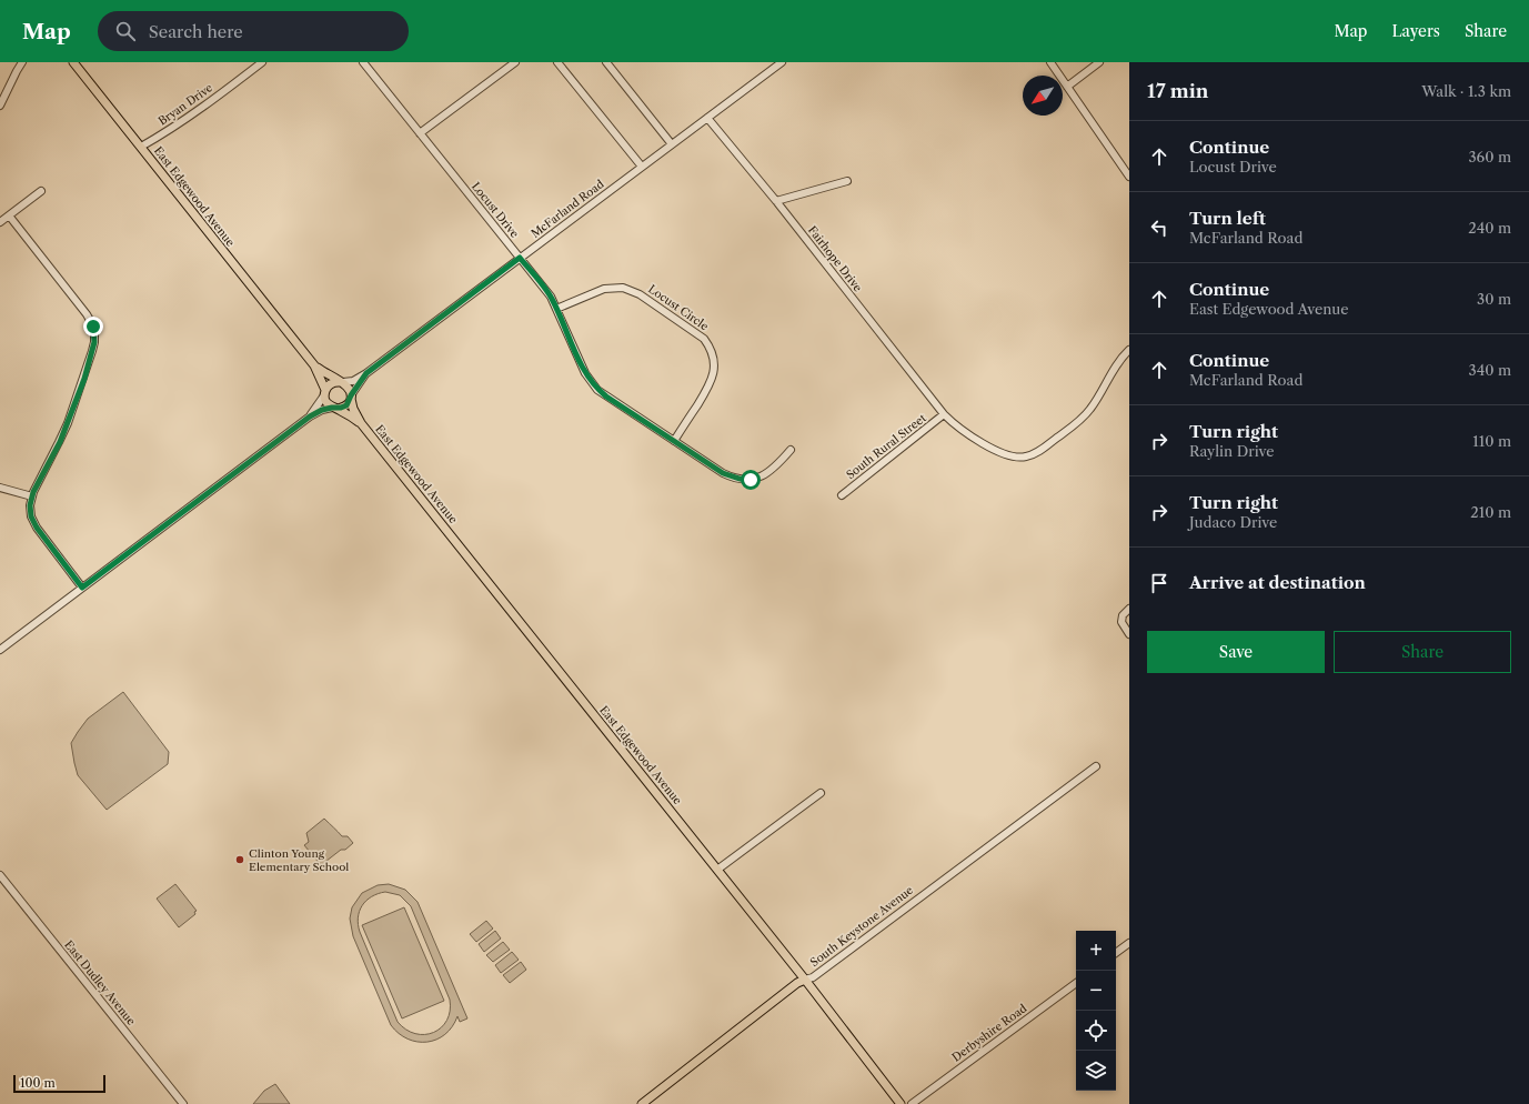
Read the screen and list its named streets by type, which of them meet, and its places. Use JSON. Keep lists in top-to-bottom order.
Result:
{
  "streets": {
    "main road": ["East Edgewood Avenue", "South Keystone Avenue"],
    "street": [
      "Bryan Drive",
      "McFarland Road",
      "Locust Drive",
      "Fairhope Drive",
      "Locust Circle",
      "South Rural Street",
      "East Dudley Avenue",
      "Derbyshire Road"
    ]
  },
  "crossings": [
    ["Bryan Drive", "East Edgewood Avenue"],
    ["East Edgewood Avenue", "McFarland Road"],
    ["East Edgewood Avenue", "South Keystone Avenue"],
    ["McFarland Road", "Locust Drive"],
    ["McFarland Road", "Fairhope Drive"],
    ["Locust Drive", "Locust Circle"],
    ["Fairhope Drive", "South Rural Street"]
  ],
  "places": ["Clinton Young Elementary School"],
  "scale_bar": "100 m",
  "north": "bottom left",
  "page": {
    "header": "Map",
    "search": "Search here",
    "nav": ["Map", "Layers", "Share"],
    "heading": ["17 min", "Walk · 1.3 km"],
    "list": [
      ["Continue", "Locust Drive", "360 m"],
      ["Turn left", "McFarland Road", "240 m"],
      ["Continue", "East Edgewood Avenue", "30 m"],
      ["Continue", "McFarland Road", "340 m"],
      ["Turn right", "Raylin Drive", "110 m"],
      ["Turn right", "Judaco Drive", "210 m"],
      "Arrive at destination"
    ],
    "buttons": ["Save", "Share"],
    "map_buttons": ["+", "−"],
    "scale": "100 m"
  }
}
